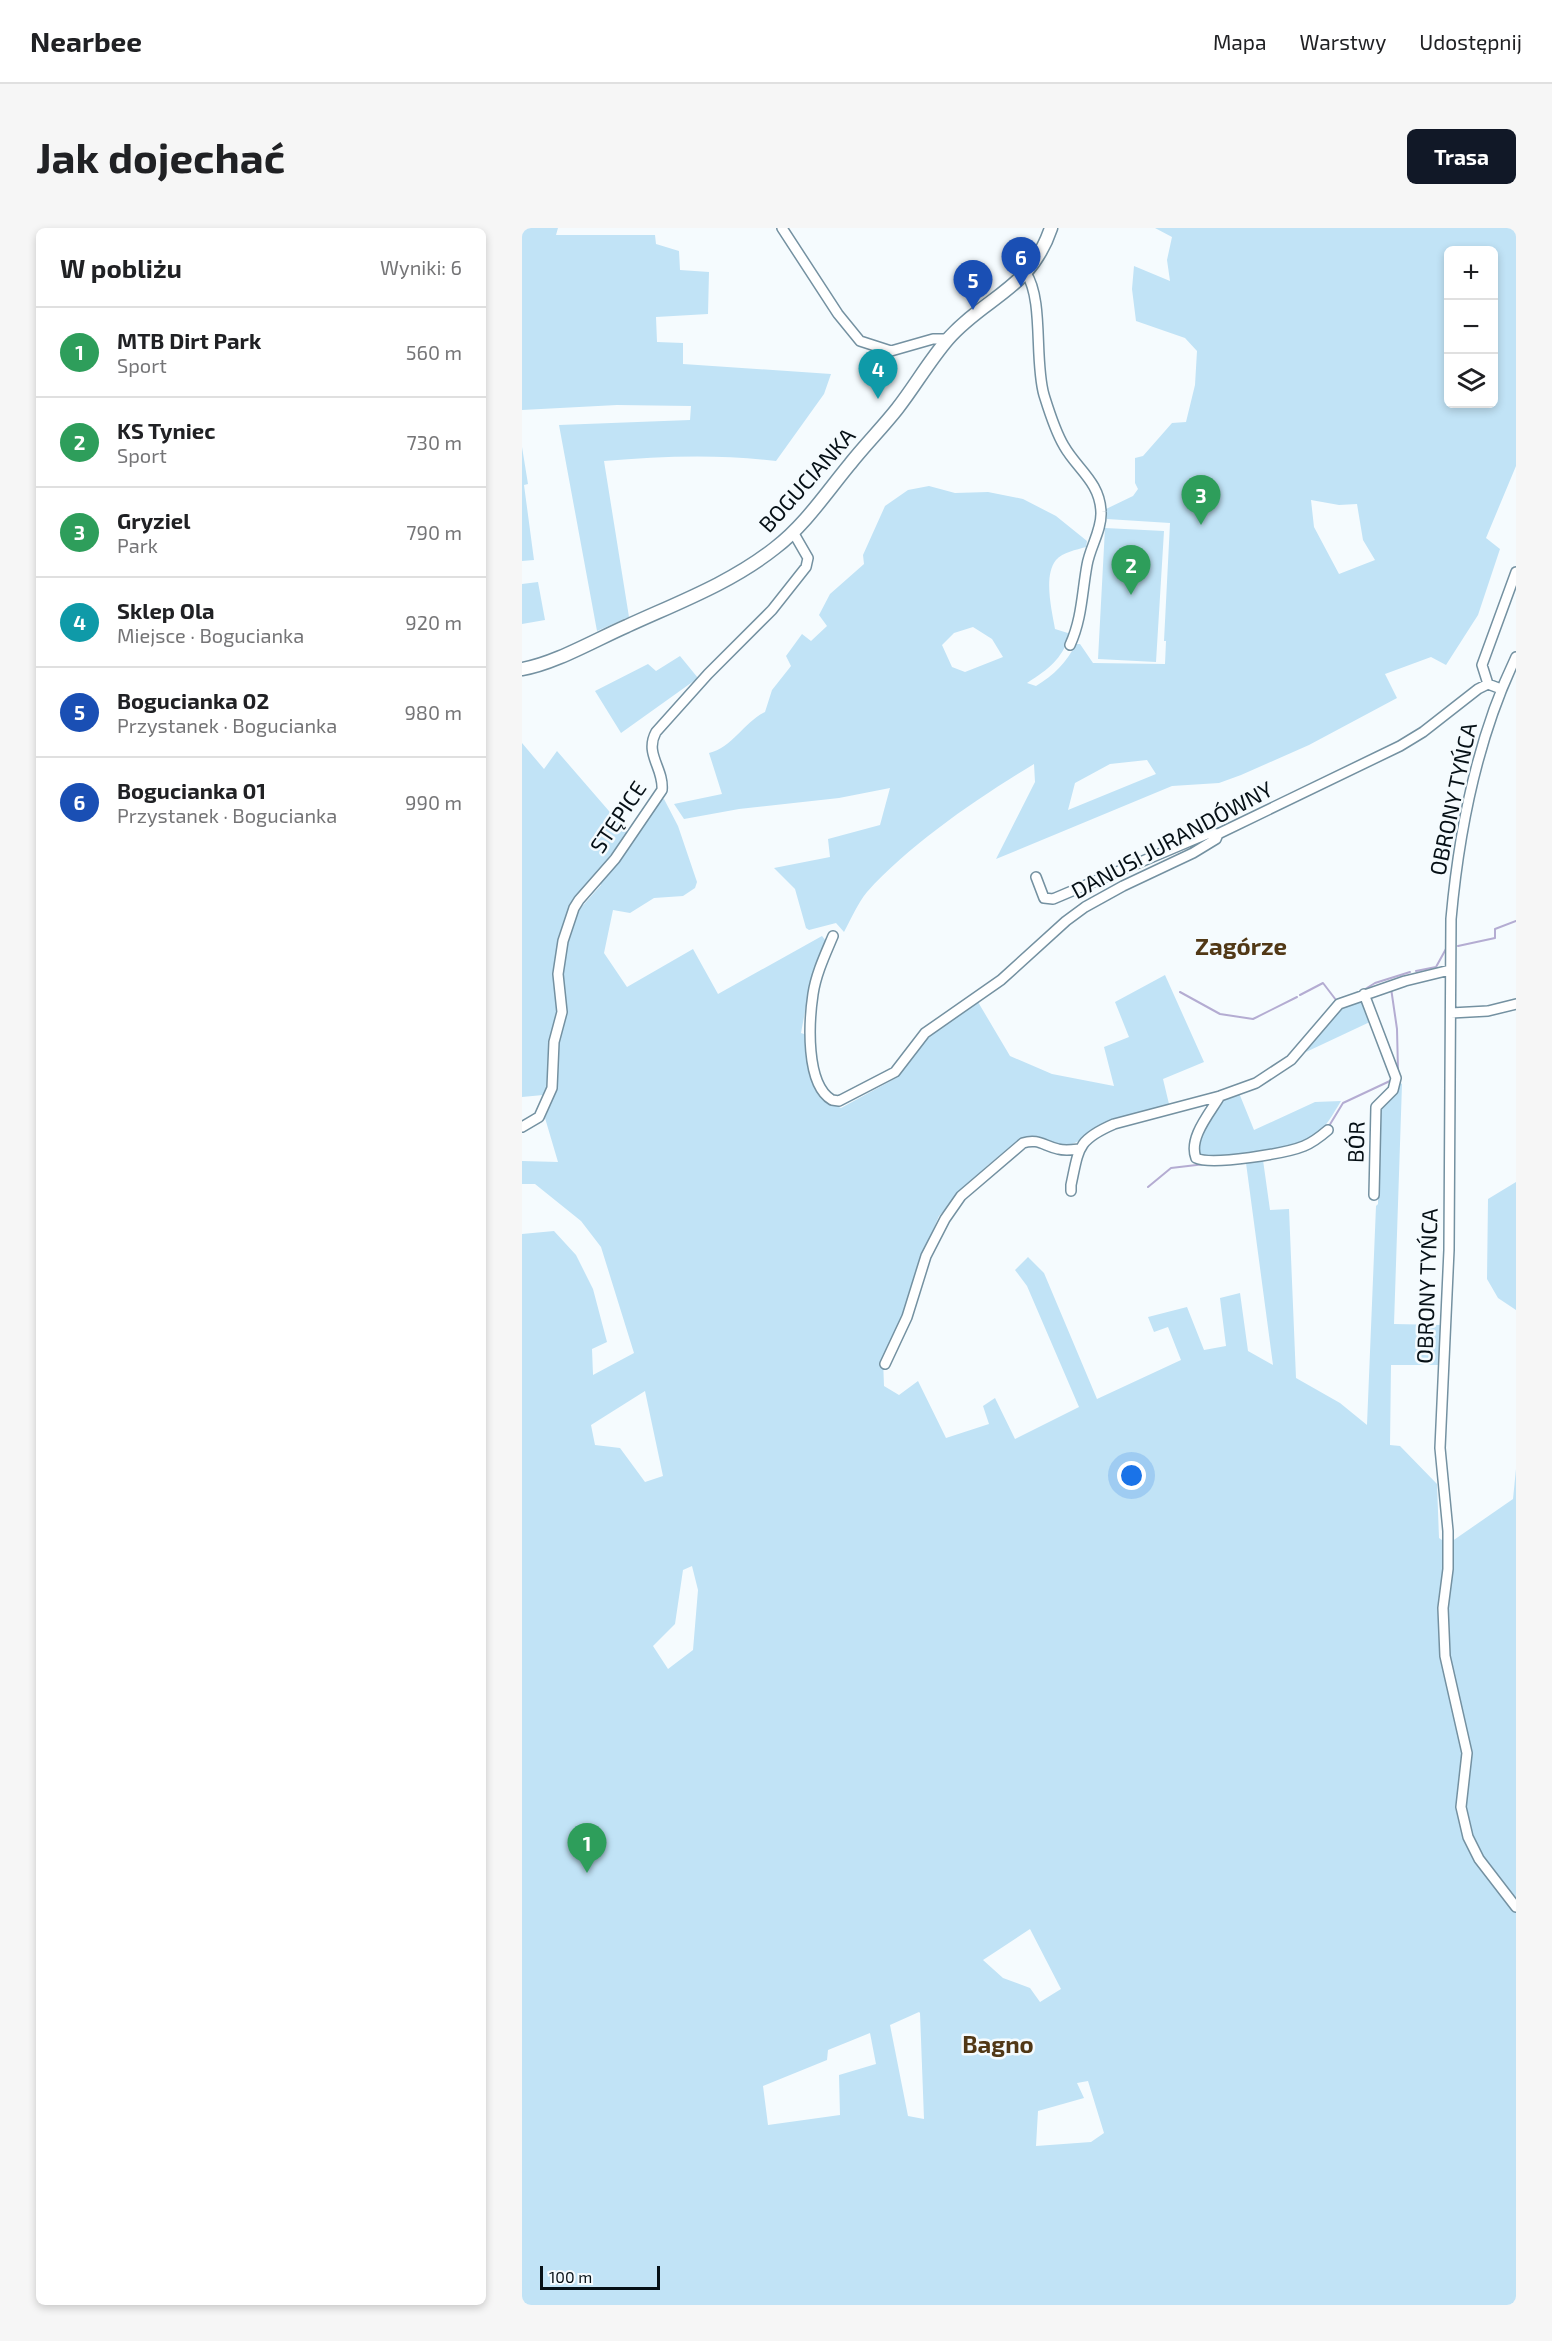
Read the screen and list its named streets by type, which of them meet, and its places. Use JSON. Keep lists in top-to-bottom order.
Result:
{
  "streets": {
    "street": [
      "BOGUCIANKA",
      "OBRONY TYŃCA",
      "STĘPICE",
      "DANUSI JURANDÓWNY",
      "BÓR"
    ]
  },
  "crossings": [
    ["BOGUCIANKA", "STĘPICE"]
  ],
  "districts": ["Zagórze", "Bagno"],
  "scale_bar": "100 m",
  "page": {
    "header": "Nearbee",
    "nav": ["Mapa", "Warstwy", "Udostępnij"],
    "buttons": "Trasa",
    "title": "Jak dojechać",
    "heading": ["W pobliżu", "Wyniki: 6"],
    "pins": [
      "6",
      "5",
      "4",
      "3",
      "2",
      "1"
    ],
    "map_buttons": ["+", "−"],
    "list": [
      {
        "mark": "1",
        "name": "MTB Dirt Park",
        "note": "Sport",
        "value": "560 m"
      },
      {
        "mark": "2",
        "name": "KS Tyniec",
        "note": "Sport",
        "value": "730 m"
      },
      {
        "mark": "3",
        "name": "Gryziel",
        "note": "Park",
        "value": "790 m"
      },
      {
        "mark": "4",
        "name": "Sklep Ola",
        "note": "Miejsce · Bogucianka",
        "value": "920 m"
      },
      {
        "mark": "5",
        "name": "Bogucianka 02",
        "note": "Przystanek · Bogucianka",
        "value": "980 m"
      },
      {
        "mark": "6",
        "name": "Bogucianka 01",
        "note": "Przystanek · Bogucianka",
        "value": "990 m"
      }
    ],
    "scale": "100 m"
  }
}
